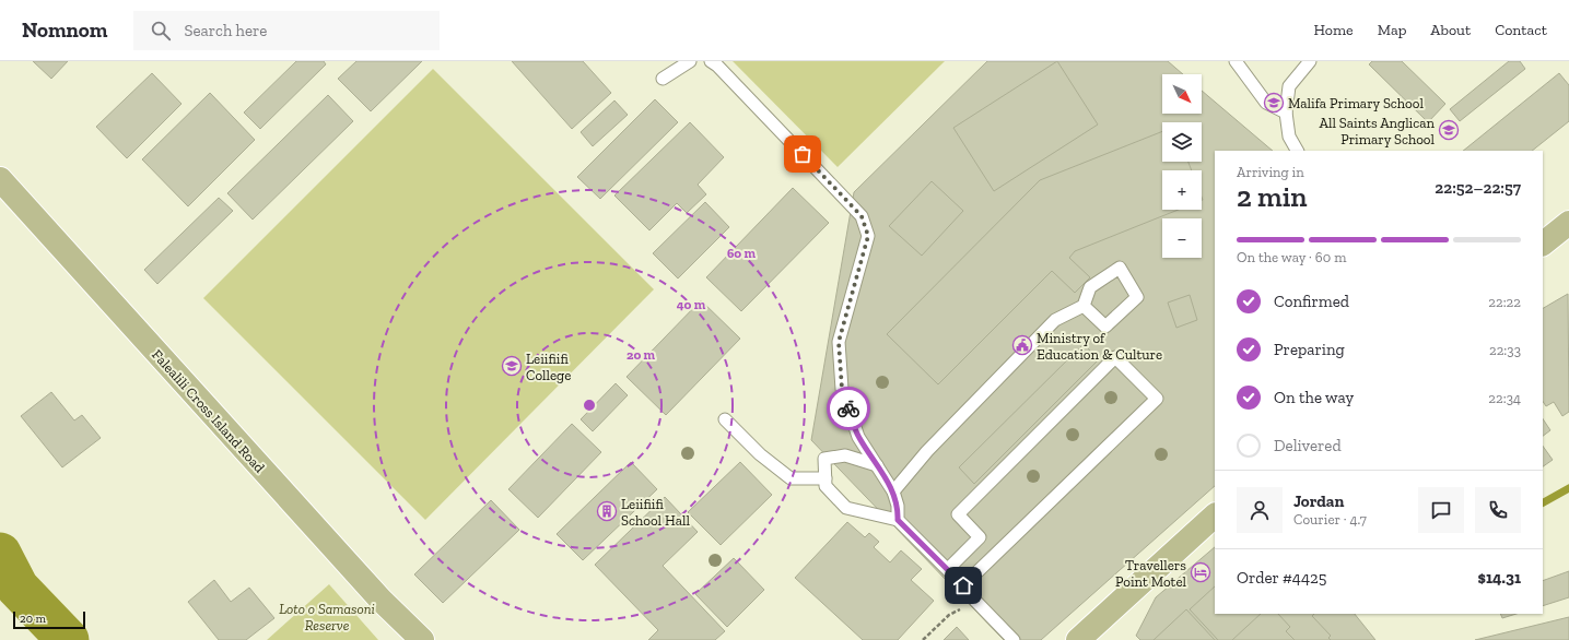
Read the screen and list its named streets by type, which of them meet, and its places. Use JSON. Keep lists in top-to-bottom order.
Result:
{
  "streets": {
    "main road": ["Falealili Cross Island Road"]
  },
  "parks": ["Loto o Samasoni Reserve"],
  "places": {
    "school or university": ["Malifa Primary School", "All Saints Anglican Primary School", "Leiifiifi College"],
    "public building": ["Ministry of Education & Culture"],
    "building": ["Leiifiifi School Hall"],
    "hotel": ["Travellers Point Motel"]
  },
  "scale_bar": "20 m",
  "north": "bottom right",
  "page": {
    "header": "Nomnom",
    "search": "Search here",
    "nav": [
      "Home",
      "Map",
      "About",
      "Contact"
    ],
    "map_buttons": ["+", "−"],
    "heading": ["2 min", "Arriving in", "22:52–22:57"],
    "panel": [
      "Jordan",
      "Courier · 4.7",
      "Order #4425",
      "$14.31"
    ],
    "bar": "On the way · 60 m",
    "list": [
      ["Confirmed", "22:22"],
      ["Preparing", "22:33"],
      ["On the way", "22:34"],
      "Delivered"
    ],
    "scale": "20 m"
  },
  "rings": ["60 m", "40 m", "20 m"]
}
